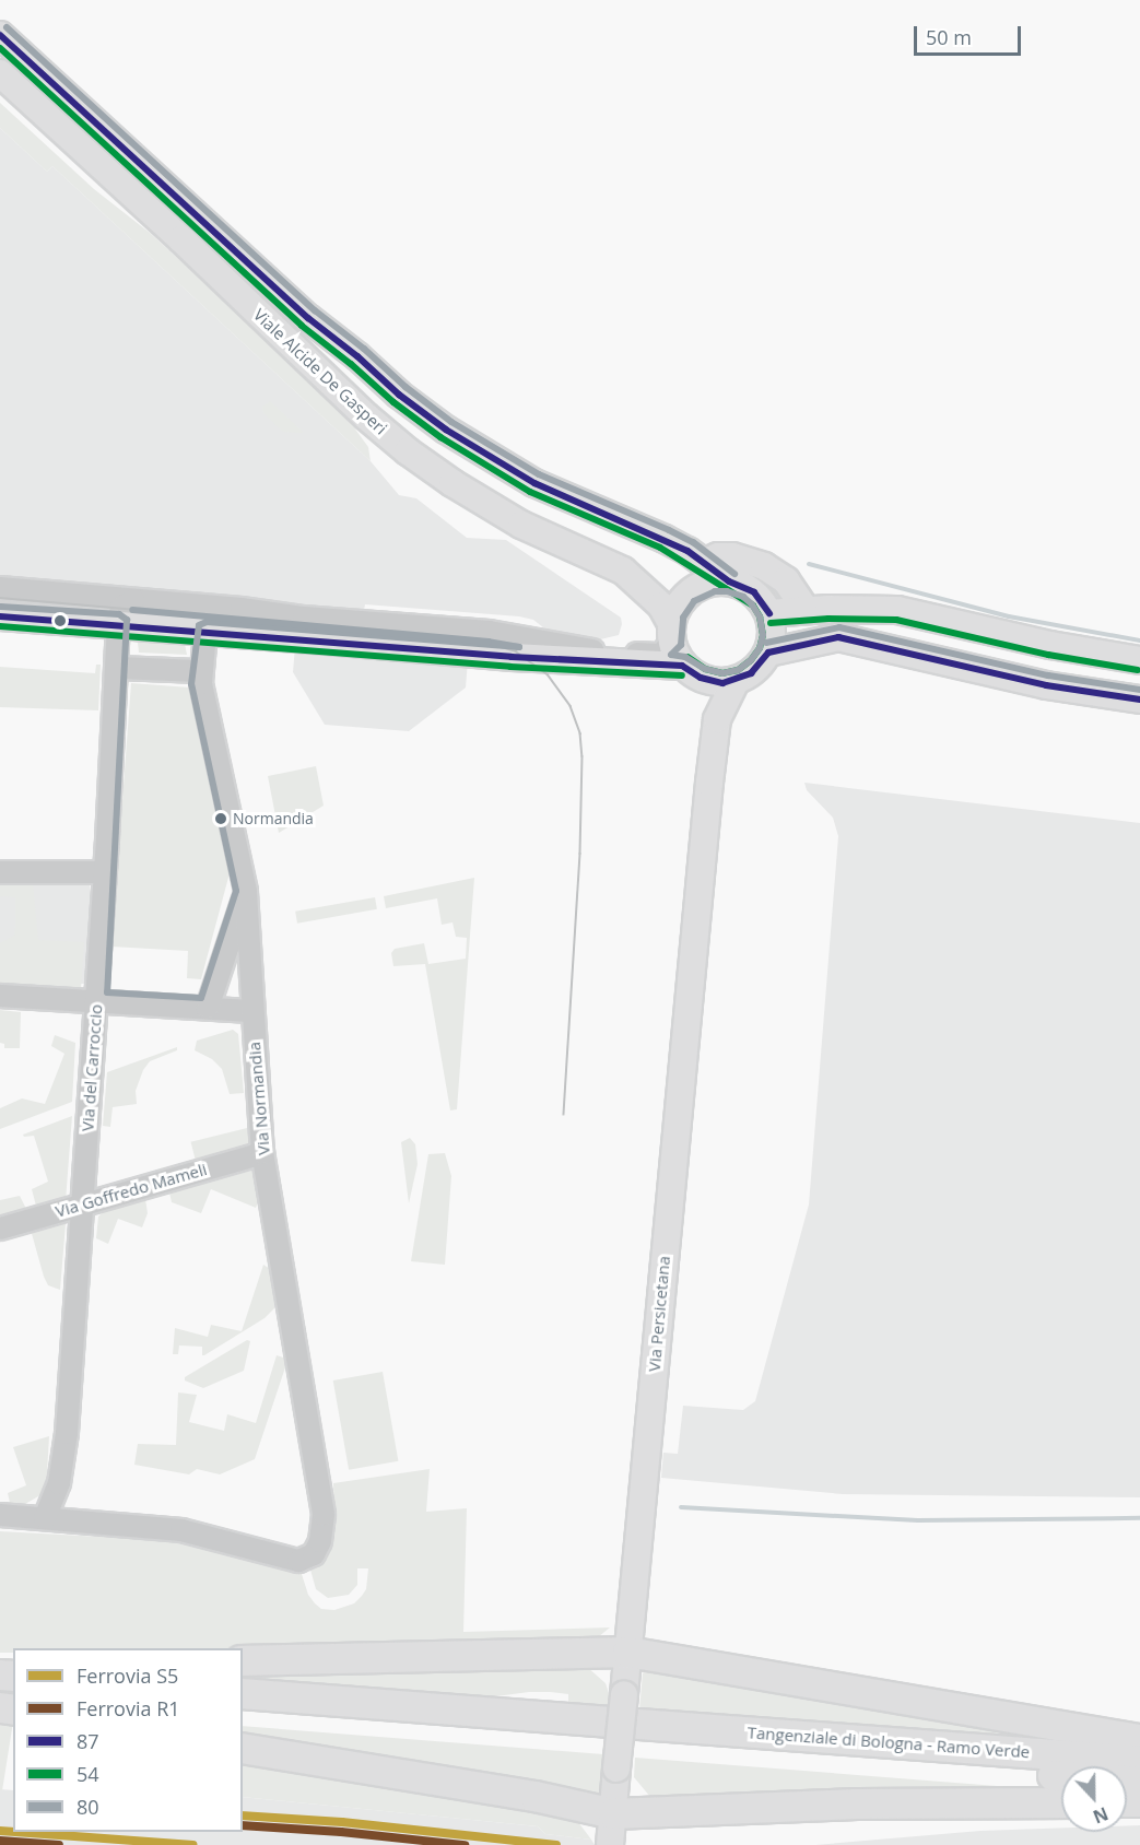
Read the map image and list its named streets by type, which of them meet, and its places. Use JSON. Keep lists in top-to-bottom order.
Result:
{
  "streets": {
    "highway": ["Tangenziale di Bologna - Ramo Verde"],
    "main road": ["Viale Alcide De Gasperi", "Via Persicetana"],
    "street": ["Via del Carroccio", "Via Normandia", "Via Goffredo Mameli"]
  },
  "crossings": [
    ["Viale Alcide De Gasperi", "Via Persicetana"],
    ["Via del Carroccio", "Via Normandia"],
    ["Via del Carroccio", "Via Goffredo Mameli"],
    ["Via Normandia", "Via Goffredo Mameli"]
  ],
  "places": ["Normandia"],
  "lines": [
    "transit line 80",
    "transit line 87",
    "transit line 54",
    "rail line S5",
    "rail line R1"
  ],
  "legend": [
    "Ferrovia S5",
    "Ferrovia R1",
    "87",
    "54",
    "80"
  ],
  "scale_bar": "50 m",
  "north": "bottom"
}
